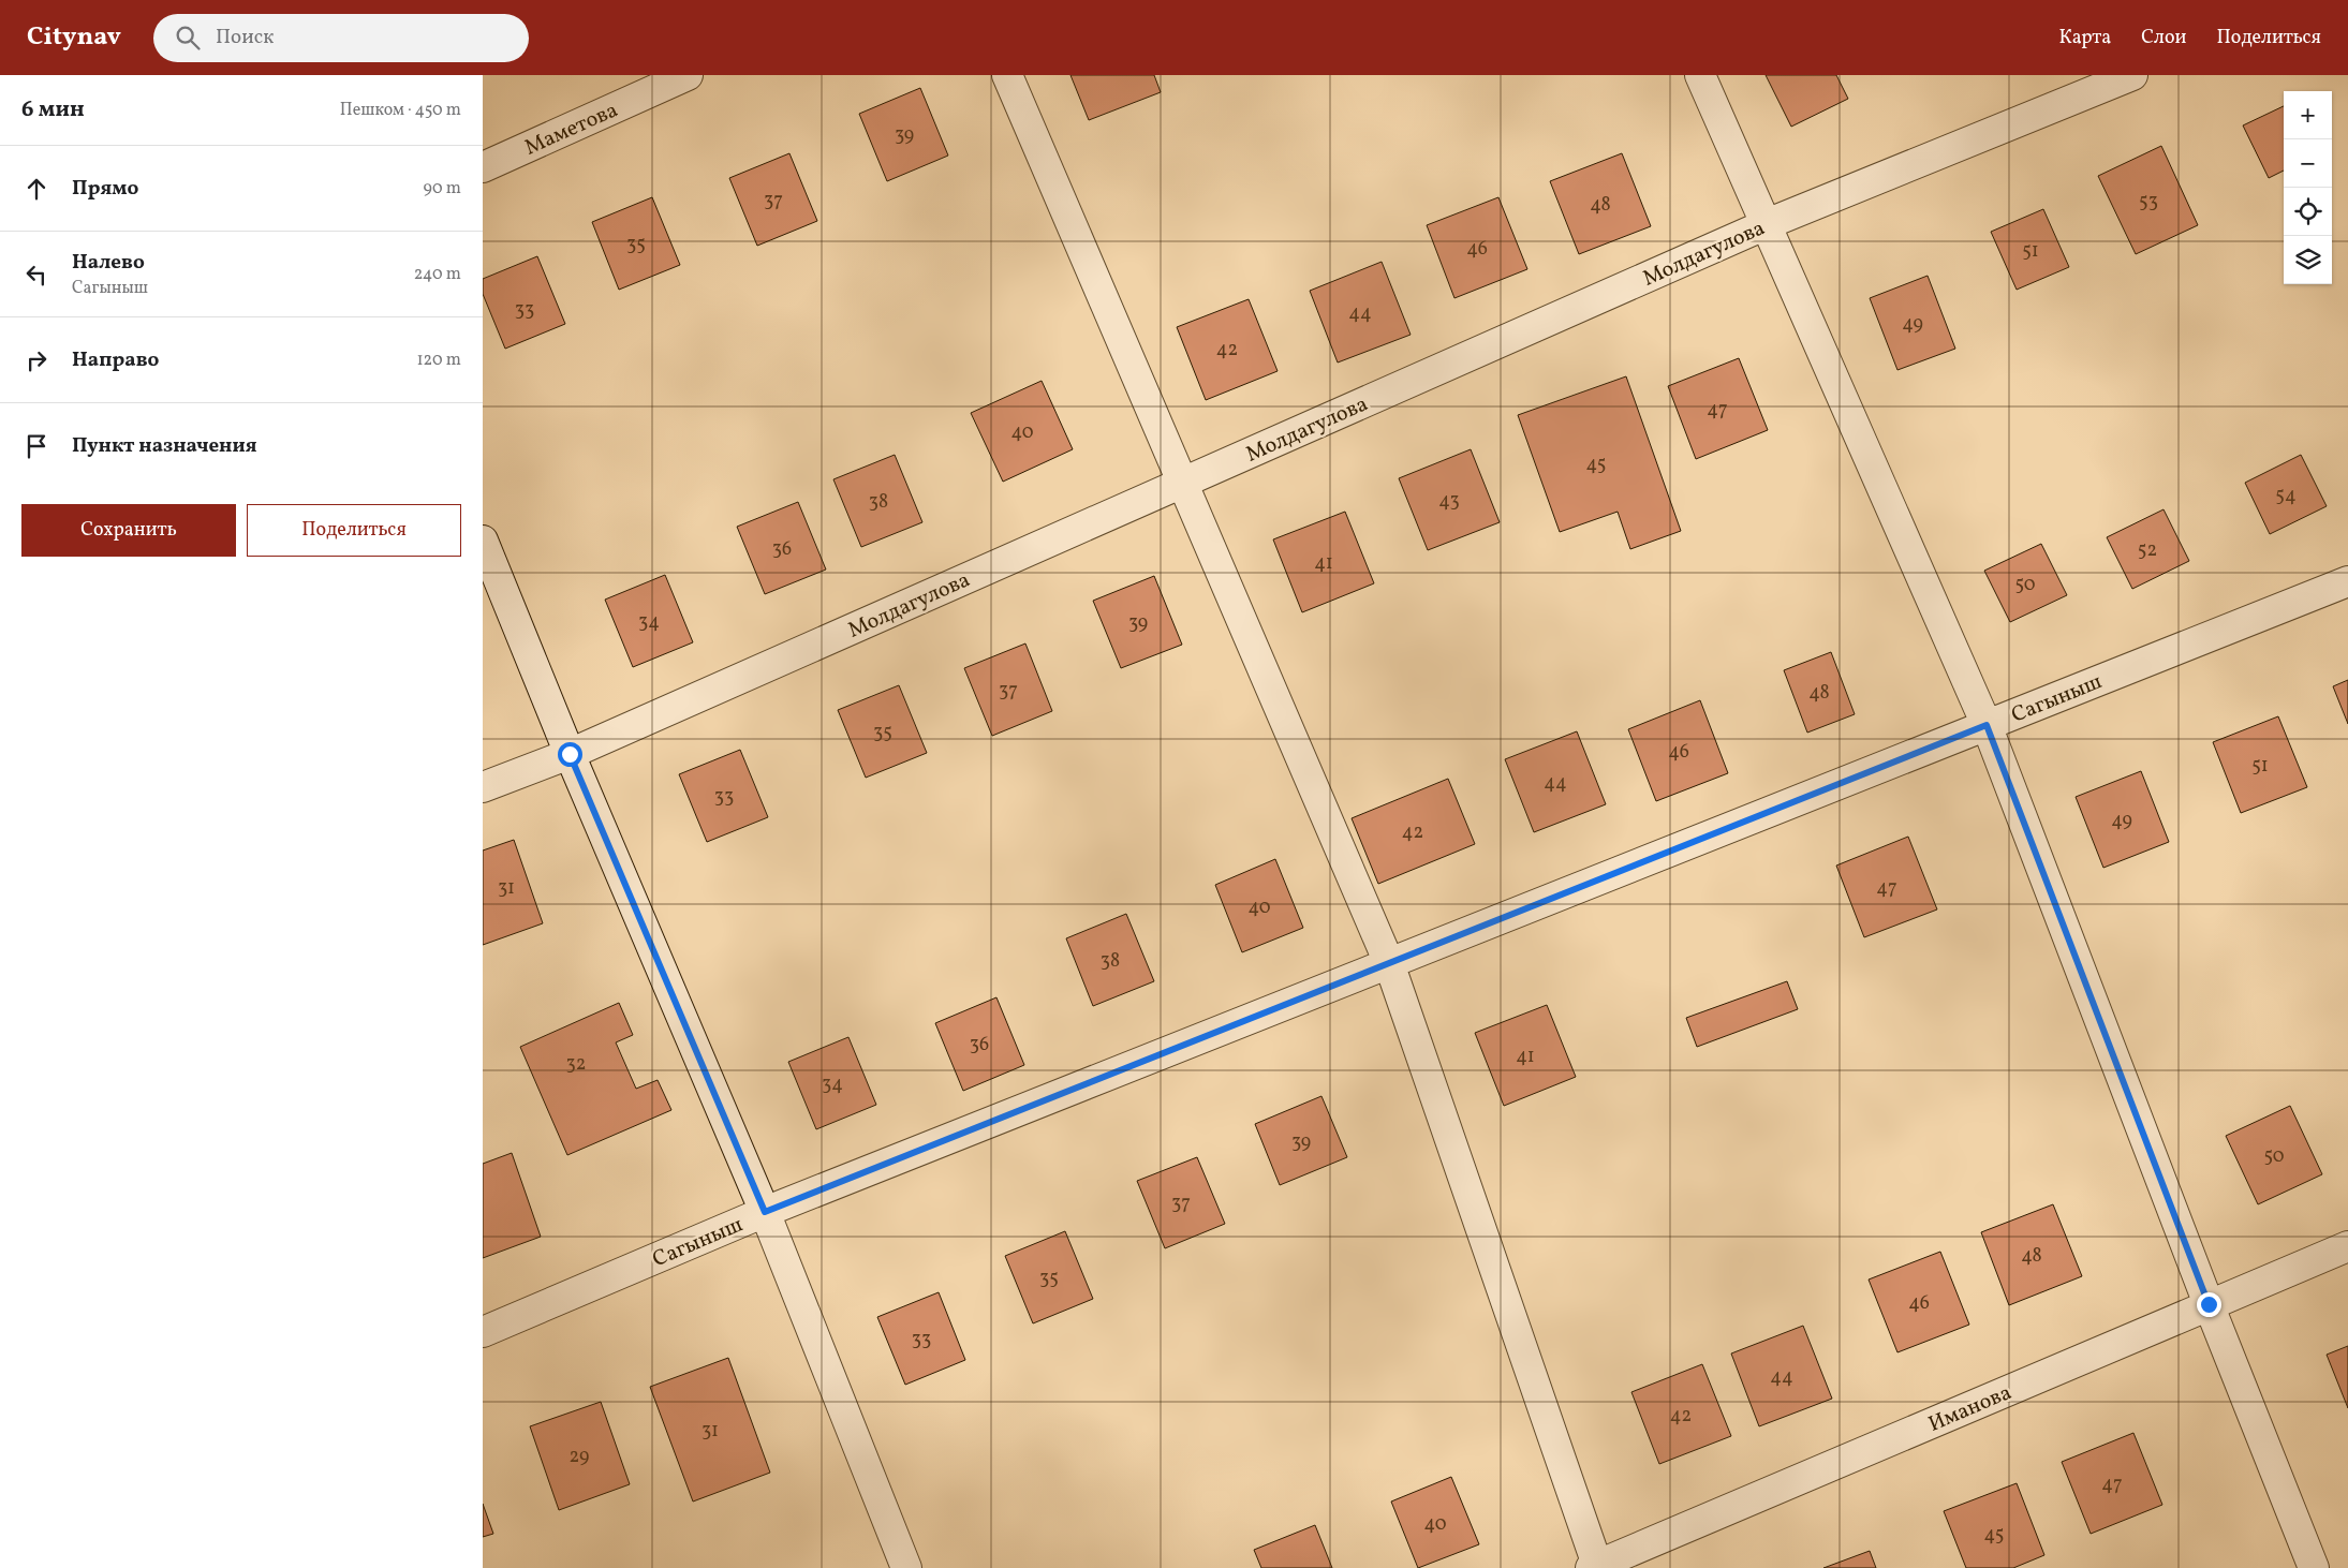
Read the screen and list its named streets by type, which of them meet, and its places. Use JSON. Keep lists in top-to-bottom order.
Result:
{
  "streets": {
    "street": [
      "Маметова",
      "Молдагулова",
      "Сагыныш",
      "Иманова"
    ]
  },
  "house_numbers": [
    "39",
    "37",
    "53",
    "48",
    "35",
    "46",
    "51",
    "33",
    "44",
    "49",
    "42",
    "47",
    "40",
    "45",
    "54",
    "43",
    "38",
    "36",
    "52",
    "41",
    "50",
    "34",
    "39",
    "37",
    "48",
    "35",
    "46",
    "51",
    "44",
    "33",
    "49",
    "42",
    "31",
    "47",
    "40",
    "38",
    "36",
    "41",
    "32",
    "34",
    "39",
    "50",
    "37",
    "48",
    "35",
    "46",
    "33",
    "44",
    "42",
    "31",
    "29",
    "47",
    "40",
    "45"
  ],
  "page": {
    "header": "Citynav",
    "search": "Поиск",
    "nav": ["Карта", "Слои", "Поделиться"],
    "heading": ["6 мин", "Пешком · 450 m"],
    "map_buttons": ["+", "−"],
    "list": [
      ["Прямо", "90 m"],
      ["Налево", "Сагыныш", "240 m"],
      ["Направо", "120 m"],
      "Пункт назначения"
    ],
    "buttons": ["Сохранить", "Поделиться"]
  }
}
